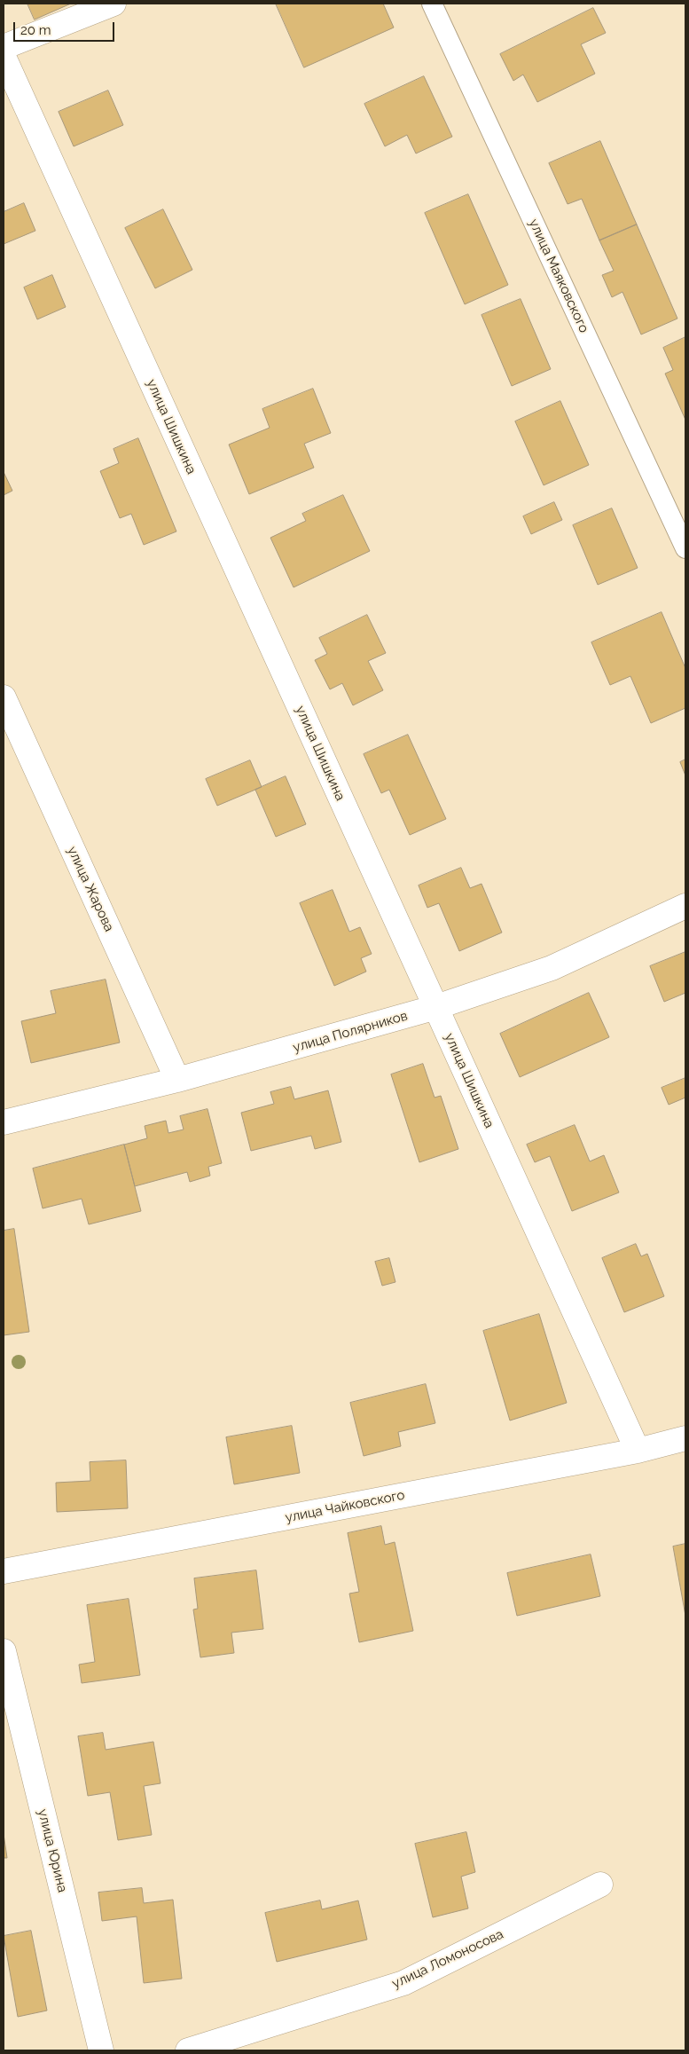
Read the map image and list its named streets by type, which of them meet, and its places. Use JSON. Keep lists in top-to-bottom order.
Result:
{
  "streets": {
    "street": [
      "улица Шишкина",
      "улица Жарова",
      "улица Полярников",
      "улица Чайковского",
      "улица Юрина",
      "улица Ломоносова"
    ],
    "lane": ["улица Маяковского"]
  },
  "crossings": [
    ["улица Шишкина", "улица Полярников"],
    ["улица Шишкина", "улица Чайковского"],
    ["улица Жарова", "улица Полярников"]
  ],
  "scale_bar": "20 m"
}
